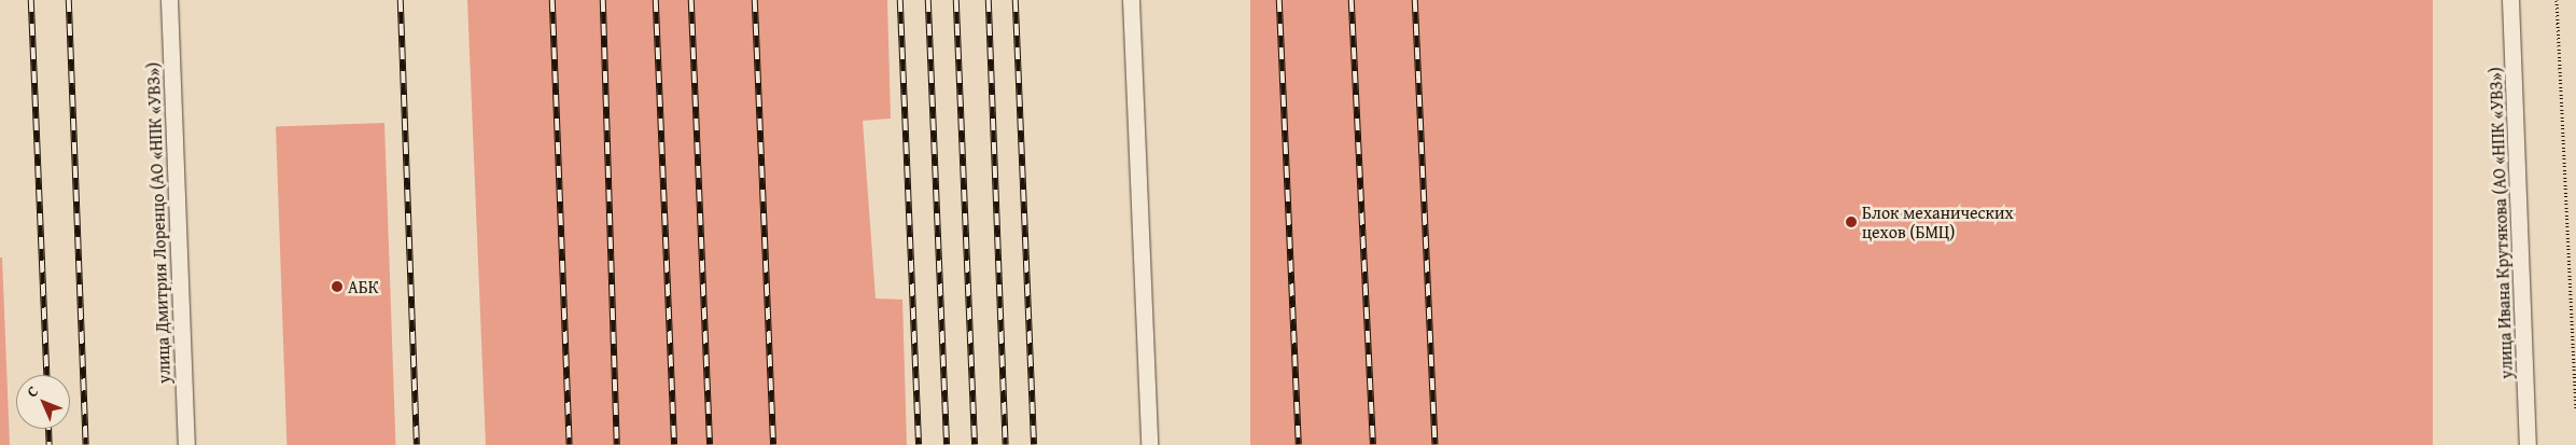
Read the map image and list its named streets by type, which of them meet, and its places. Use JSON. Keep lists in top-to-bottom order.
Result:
{
  "streets": {
    "lane": ["улица Дмитрия Лоренцо (АО «НПК «УВЗ»)", "улица Ивана Крутякова (АО «НПК «УВЗ»)"]
  },
  "places": ["Блок механических цехов (БМЦ)", "АБК"],
  "north": "top left"
}
